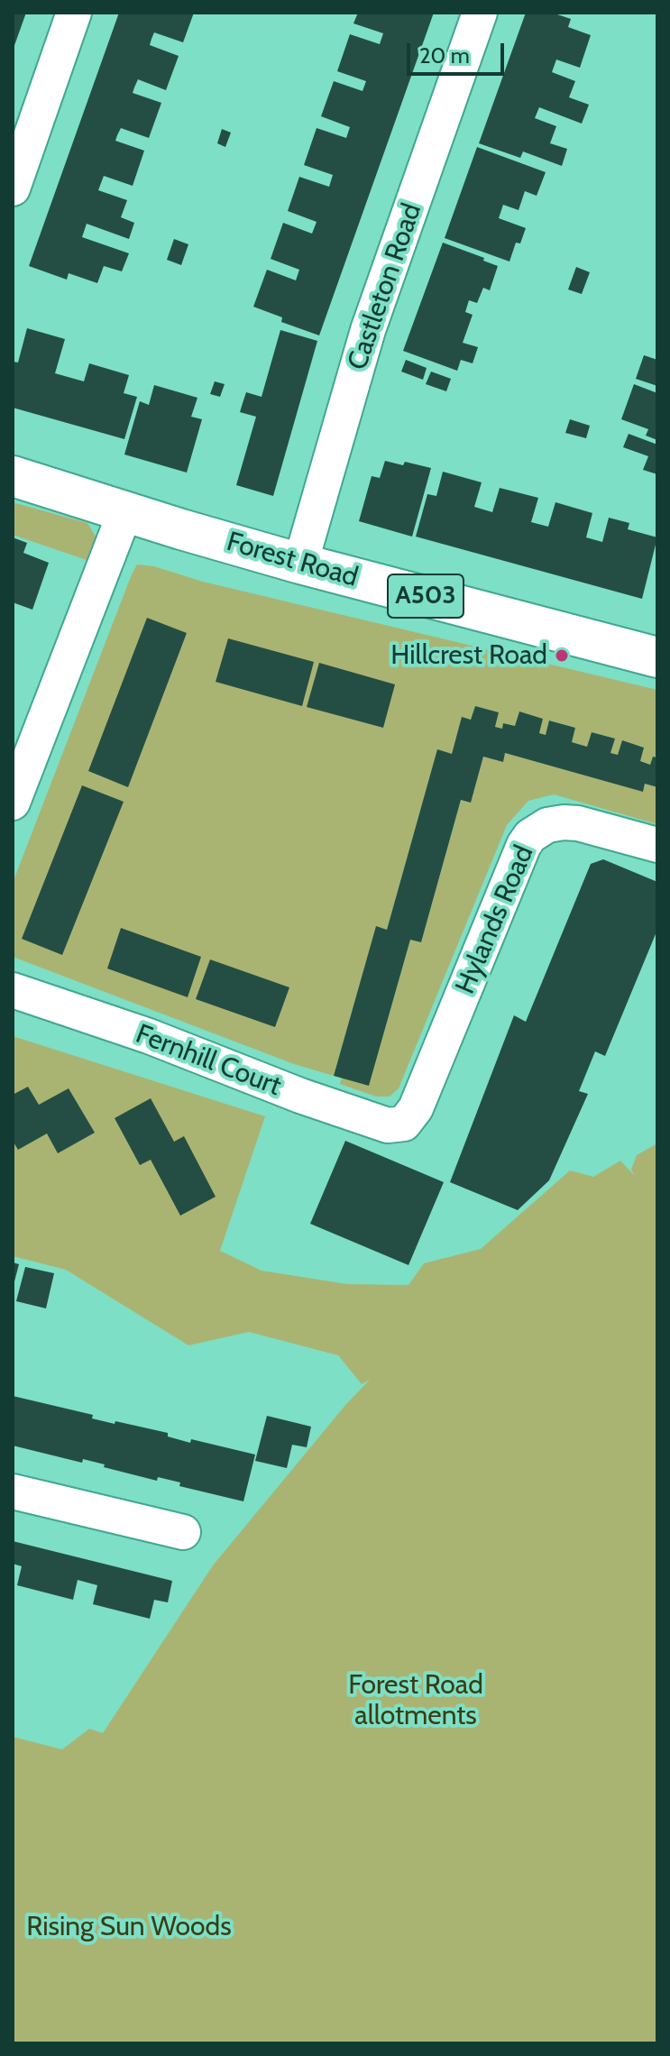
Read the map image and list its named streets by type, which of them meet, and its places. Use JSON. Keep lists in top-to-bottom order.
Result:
{
  "streets": {
    "main road": ["Forest Road", "A503"],
    "street": ["Castleton Road", "Hylands Road", "Fernhill Court"]
  },
  "crossings": [
    ["Castleton Road", "Forest Road"],
    ["Hylands Road", "Fernhill Court"]
  ],
  "parks": ["Forest Road allotments", "Rising Sun Woods"],
  "places": ["Hillcrest Road"],
  "scale_bar": "20 m"
}
